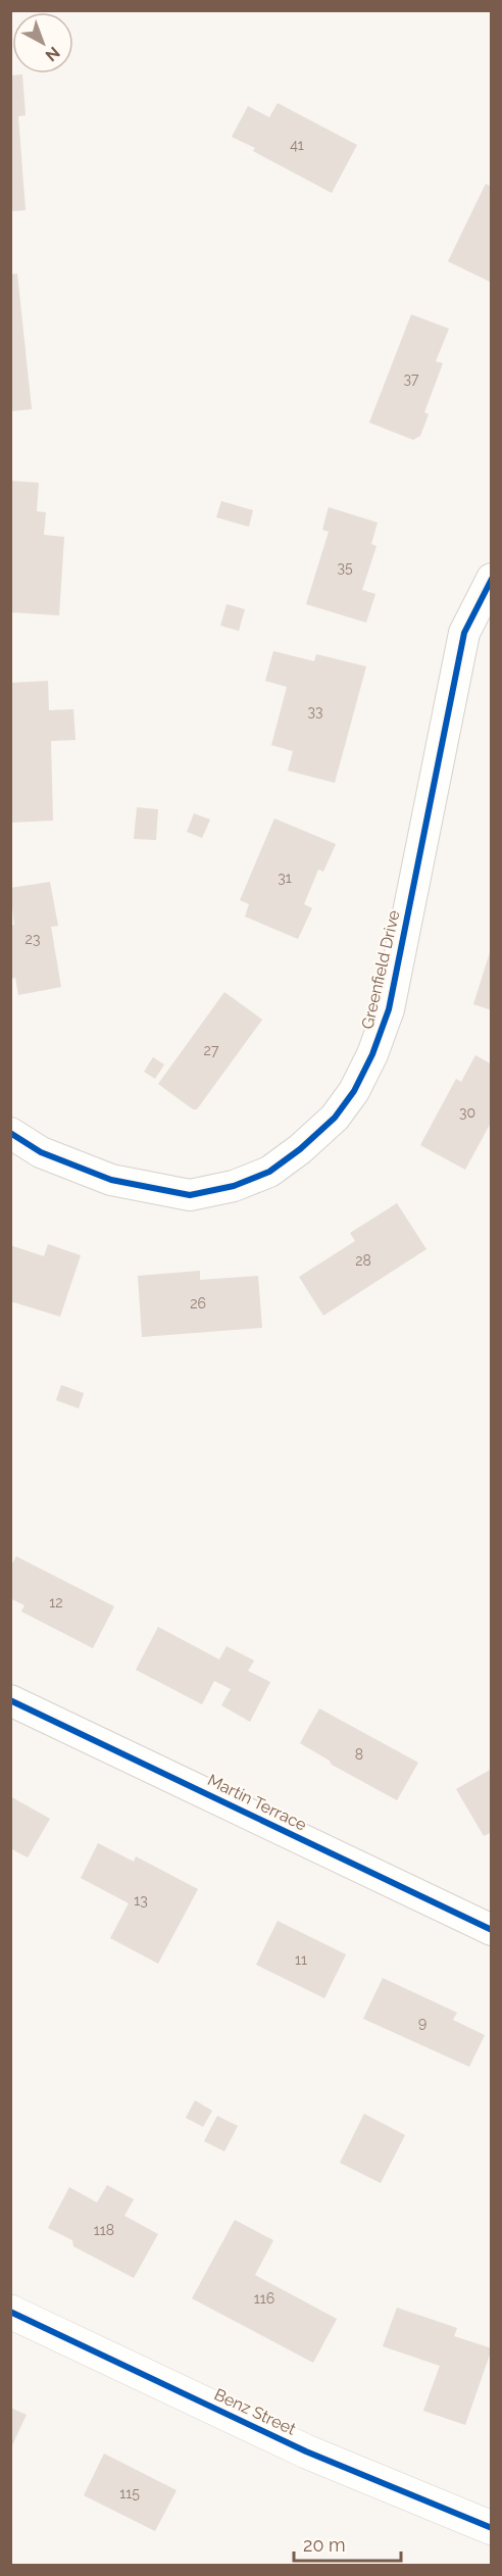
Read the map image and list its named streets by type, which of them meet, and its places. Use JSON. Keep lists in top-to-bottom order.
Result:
{
  "streets": {
    "street": ["Greenfield Drive", "Martin Terrace", "Benz Street"]
  },
  "house_numbers": [
    "41",
    "37",
    "35",
    "33",
    "31",
    "23",
    "27",
    "30",
    "28",
    "26",
    "12",
    "8",
    "13",
    "11",
    "9",
    "118",
    "116",
    "115"
  ],
  "scale_bar": "20 m",
  "north": "bottom right"
}
